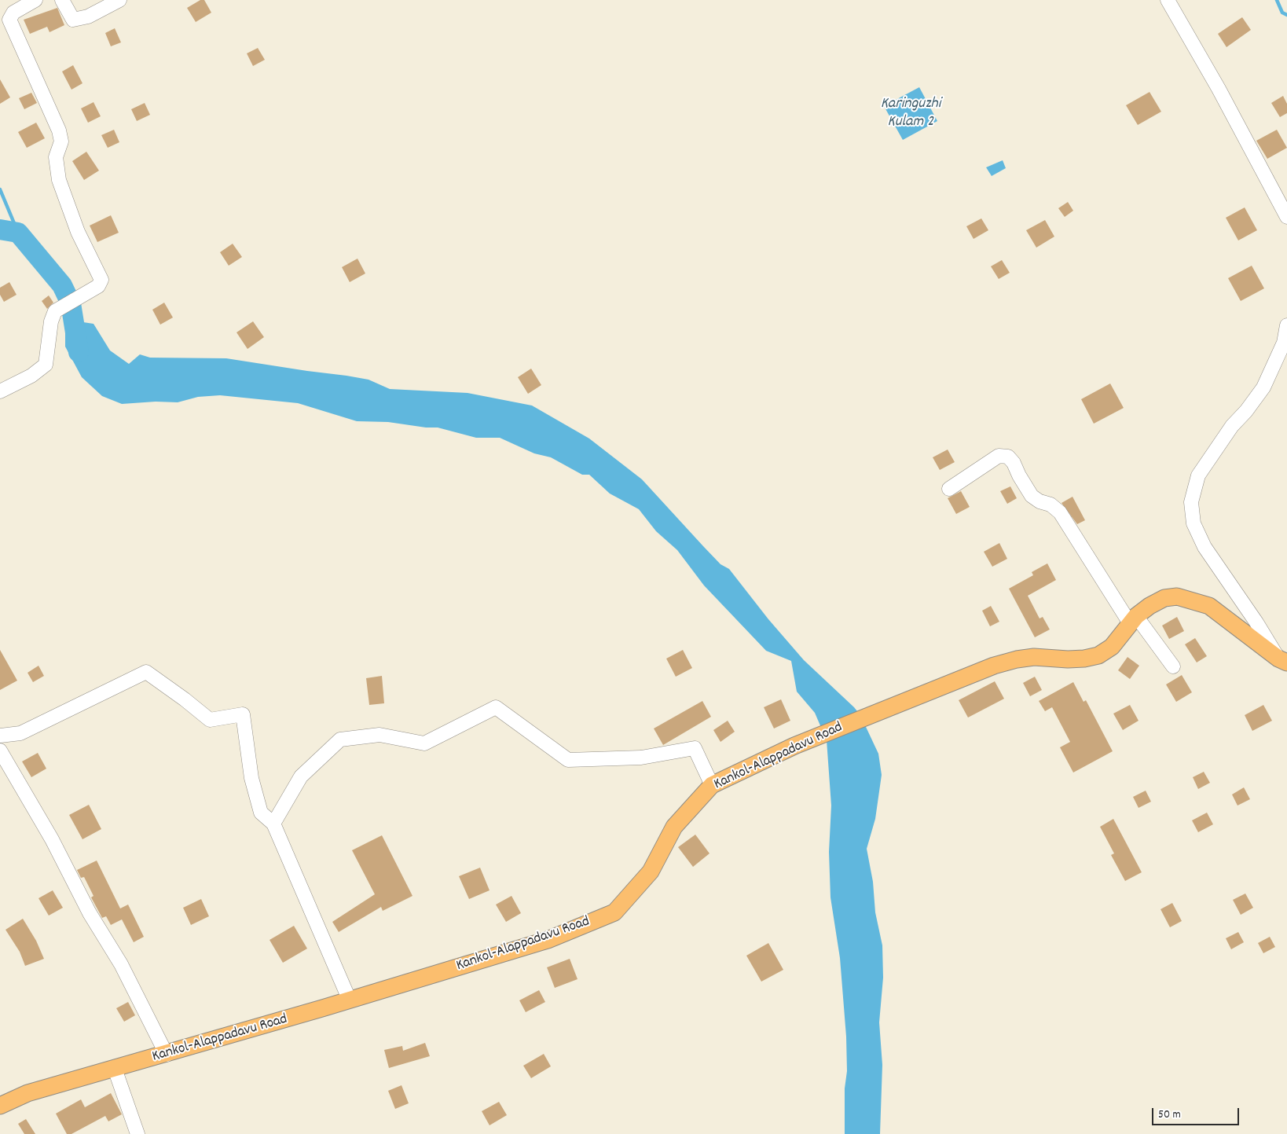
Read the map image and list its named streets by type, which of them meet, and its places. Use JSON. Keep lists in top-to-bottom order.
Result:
{
  "streets": {
    "main road": ["Kankol-Alappadavu Road"]
  },
  "water": ["Karinguzhi Kulam 2"],
  "scale_bar": "50 m"
}
